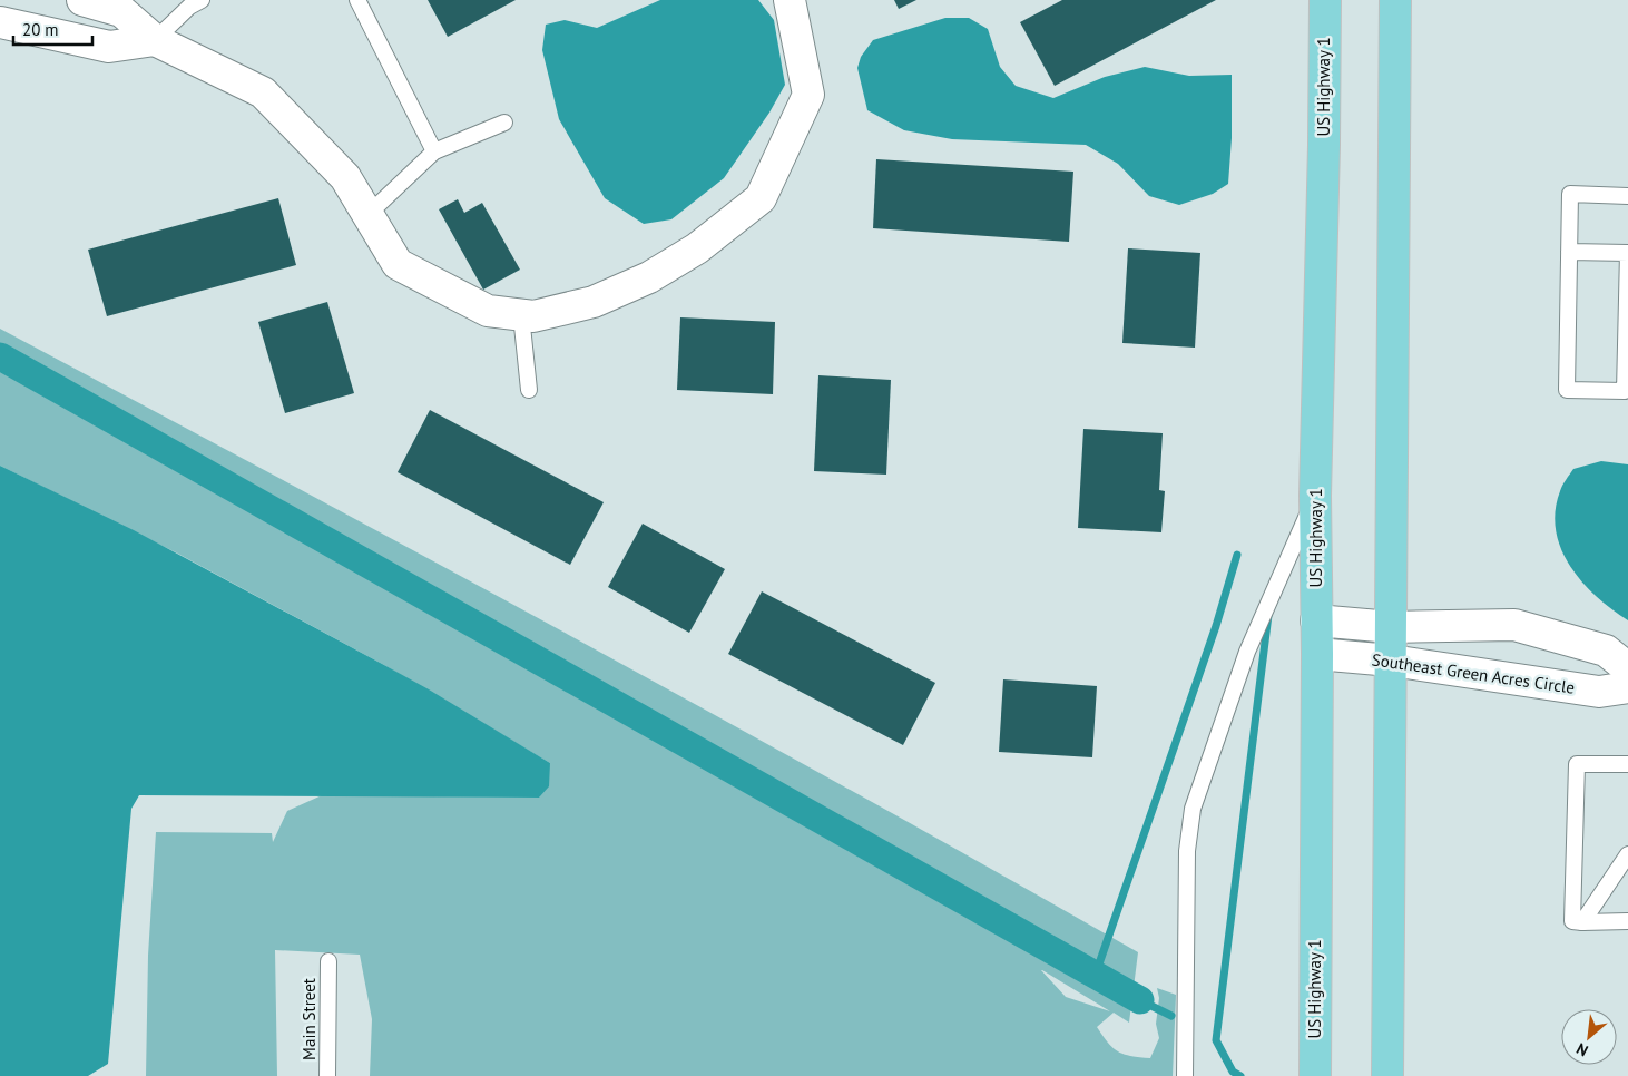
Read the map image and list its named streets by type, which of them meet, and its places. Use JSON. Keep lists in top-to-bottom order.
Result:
{
  "streets": {
    "main road": ["US Highway 1"],
    "street": ["Southeast Green Acres Circle"],
    "lane": ["Main Street"]
  },
  "crossings": [
    ["US Highway 1", "Southeast Green Acres Circle"]
  ],
  "scale_bar": "20 m",
  "north": "bottom left"
}
